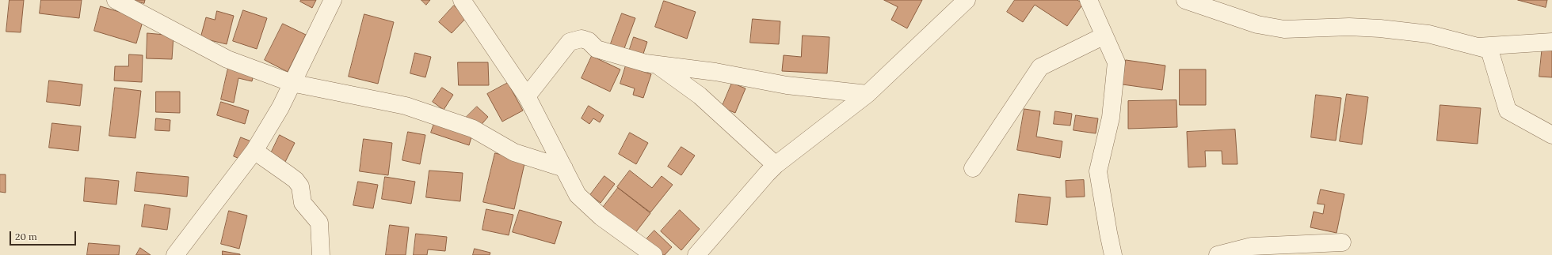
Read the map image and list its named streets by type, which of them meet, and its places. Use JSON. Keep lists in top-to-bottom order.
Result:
{
  "scale_bar": "20 m"
}
